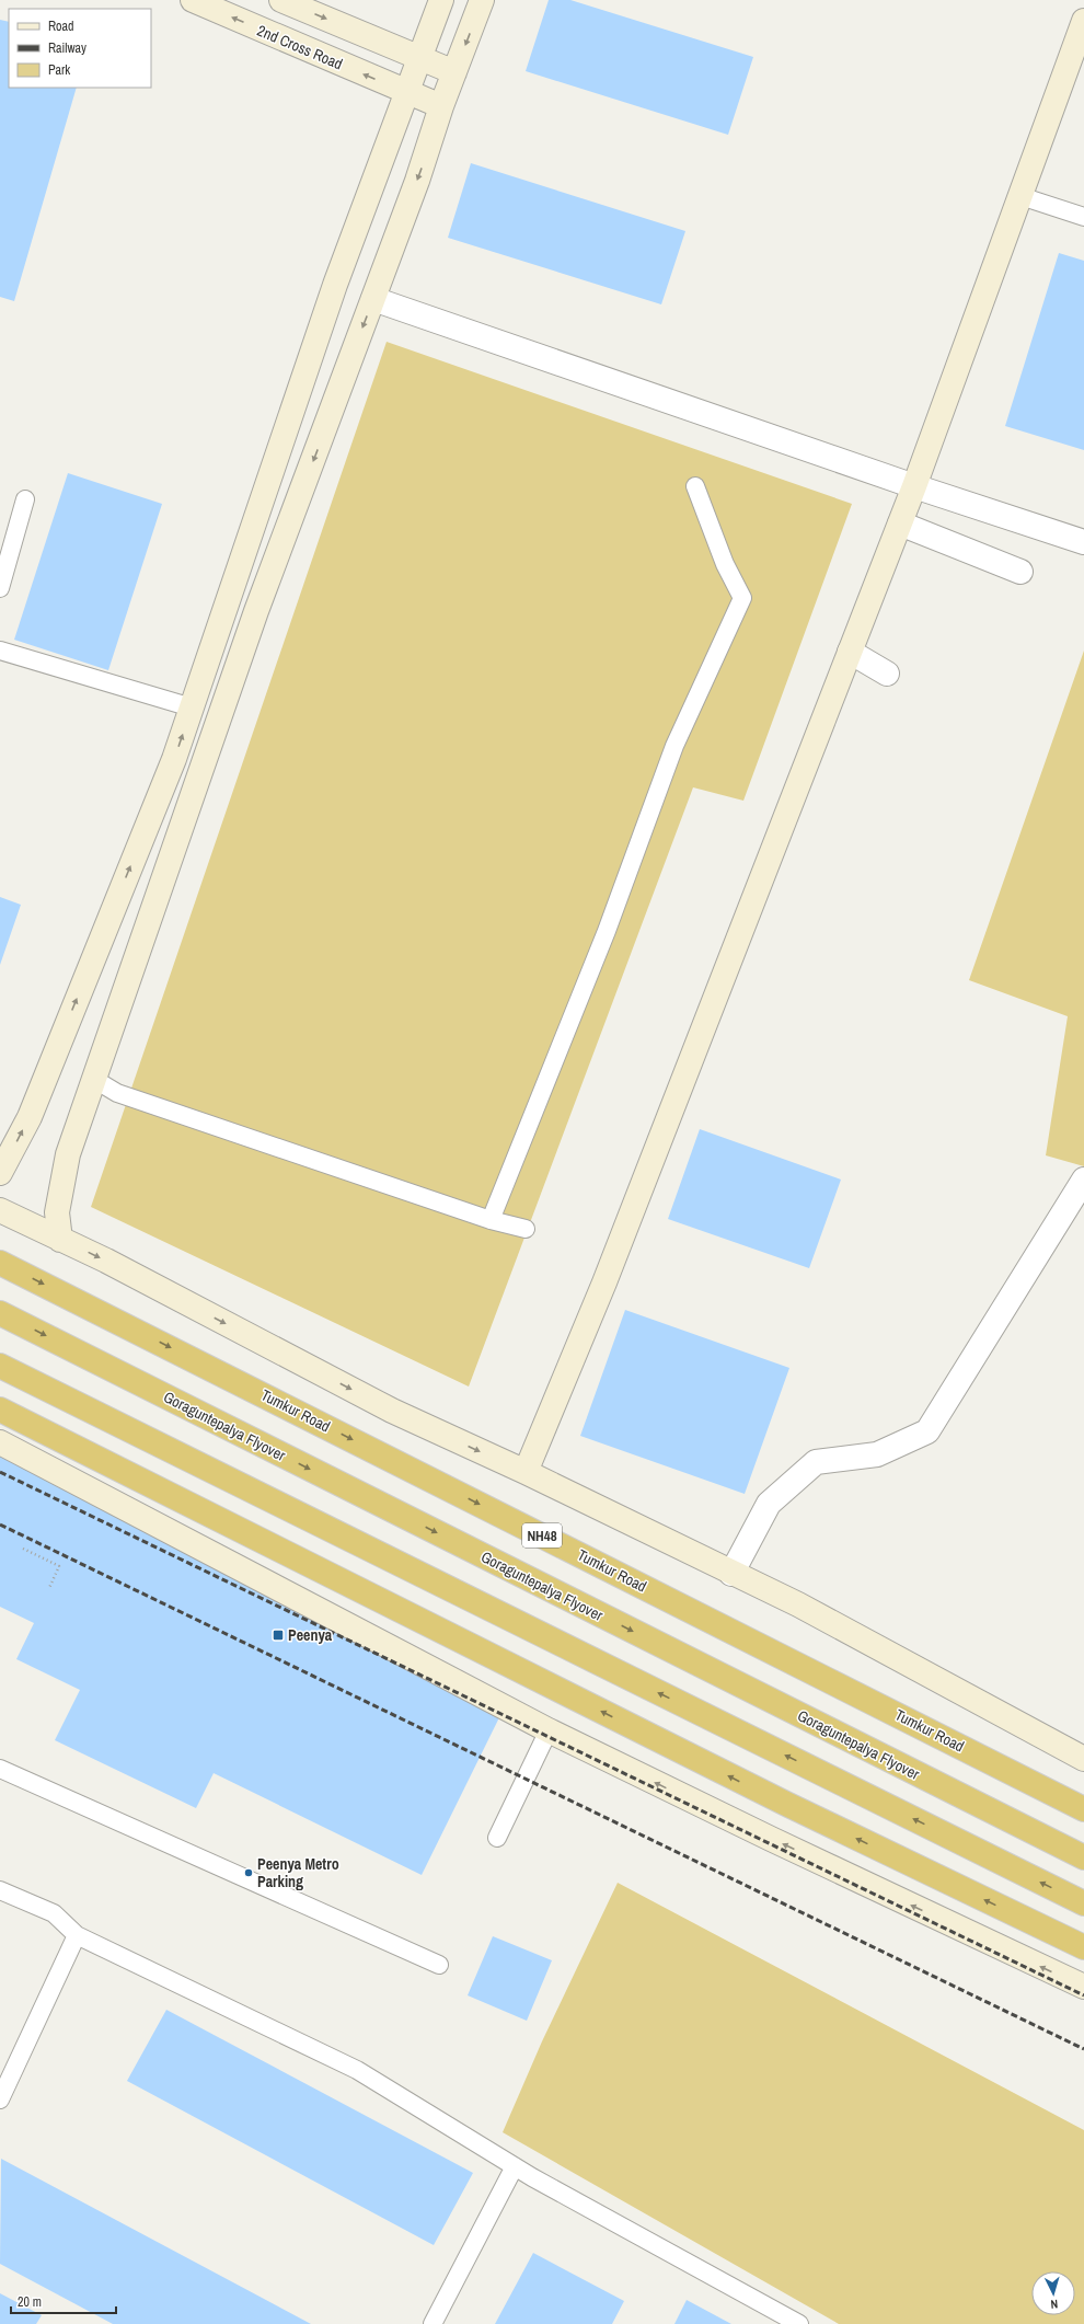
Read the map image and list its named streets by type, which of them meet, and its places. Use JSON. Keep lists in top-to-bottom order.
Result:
{
  "streets": {
    "highway": ["Tumkur Road", "Goraguntepalya Flyover", "NH48"],
    "street": ["2nd Cross Road"]
  },
  "places": {
    "transit": ["Peenya"],
    "other": ["Peenya Metro Parking"]
  },
  "legend": ["Road", "Railway", "Park"],
  "scale_bar": "20 m",
  "north": "bottom"
}
